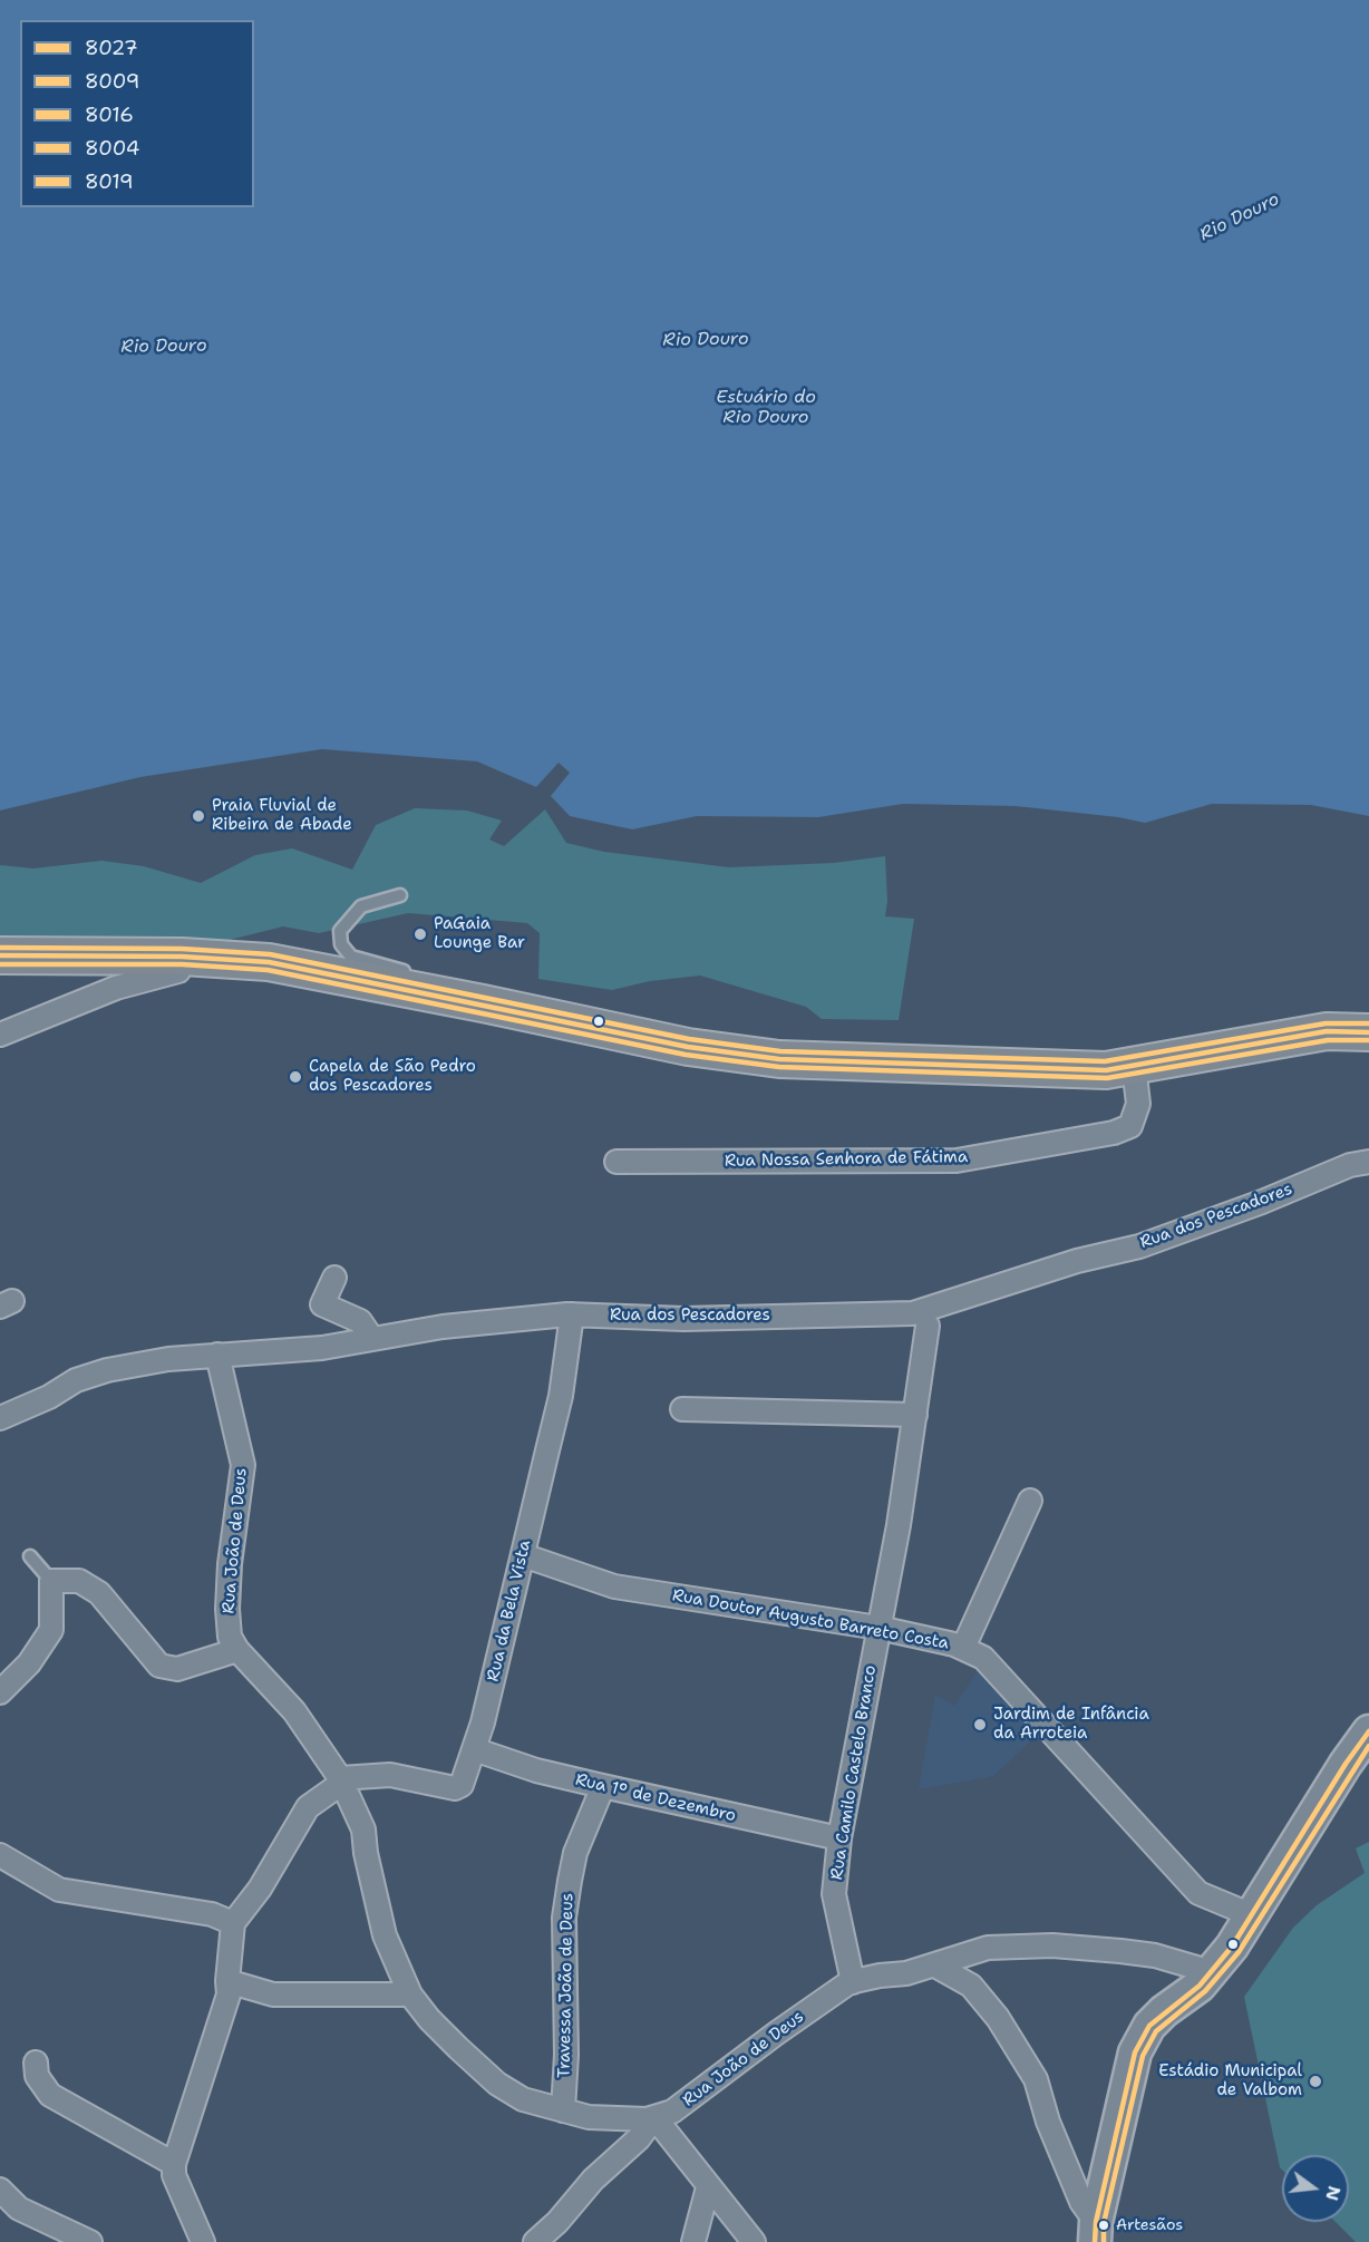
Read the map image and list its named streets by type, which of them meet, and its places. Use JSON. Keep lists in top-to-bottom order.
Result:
{
  "streets": {
    "street": [
      "Rua Nossa Senhora de Fátima",
      "Rua dos Pescadores",
      "Rua João de Deus",
      "Rua da Bela Vista",
      "Rua Doutor Augusto Barreto Costa",
      "Rua Camilo Castelo Branco",
      "Rua 1º de Dezembro",
      "Travessa João de Deus"
    ]
  },
  "crossings": [
    ["Rua dos Pescadores", "Rua João de Deus"],
    ["Rua dos Pescadores", "Rua da Bela Vista"],
    ["Rua João de Deus", "Rua da Bela Vista"],
    ["Rua João de Deus", "Rua Camilo Castelo Branco"],
    ["Rua João de Deus", "Travessa João de Deus"],
    ["Rua da Bela Vista", "Rua Doutor Augusto Barreto Costa"],
    ["Rua da Bela Vista", "Rua 1º de Dezembro"],
    ["Rua Doutor Augusto Barreto Costa", "Rua Camilo Castelo Branco"],
    ["Rua Camilo Castelo Branco", "Rua 1º de Dezembro"],
    ["Rua 1º de Dezembro", "Travessa João de Deus"]
  ],
  "water": ["Rio Douro", "Estuário do Rio Douro"],
  "places": [
    "Praia Fluvial de Ribeira de Abade",
    "PaGaia Lounge Bar",
    "Capela de São Pedro dos Pescadores",
    "Jardim de Infância da Arroteia",
    "Estádio Municipal de Valbom",
    "Artesãos"
  ],
  "lines": [
    "transit line 8016",
    "transit line 8027",
    "transit line 8009",
    "transit line 8004",
    "transit line 8019"
  ],
  "legend": [
    "8027",
    "8009",
    "8016",
    "8004",
    "8019"
  ],
  "north": "right"
}
